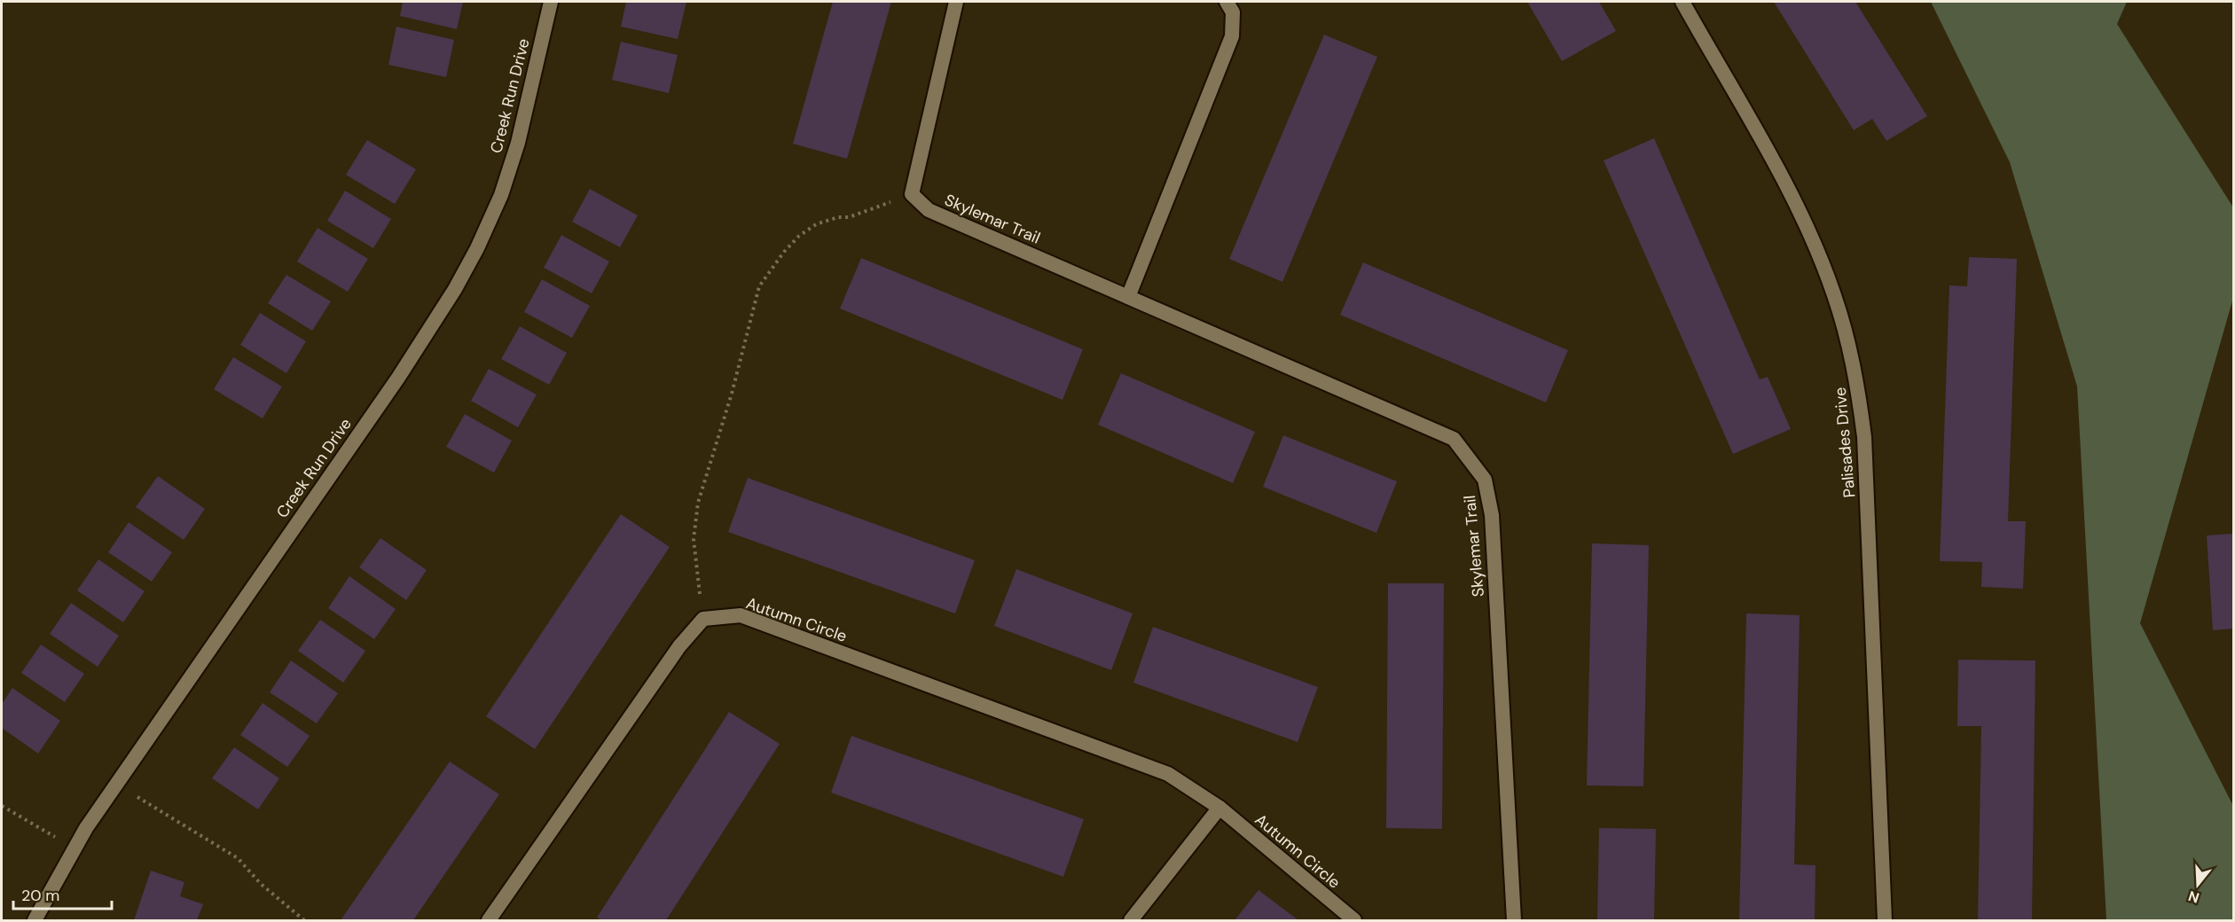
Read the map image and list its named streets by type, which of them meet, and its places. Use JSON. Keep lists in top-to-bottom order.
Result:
{
  "streets": {
    "street": [
      "Creek Run Drive",
      "Skylemar Trail",
      "Palisades Drive",
      "Autumn Circle"
    ]
  },
  "scale_bar": "20 m",
  "north": "bottom"
}
